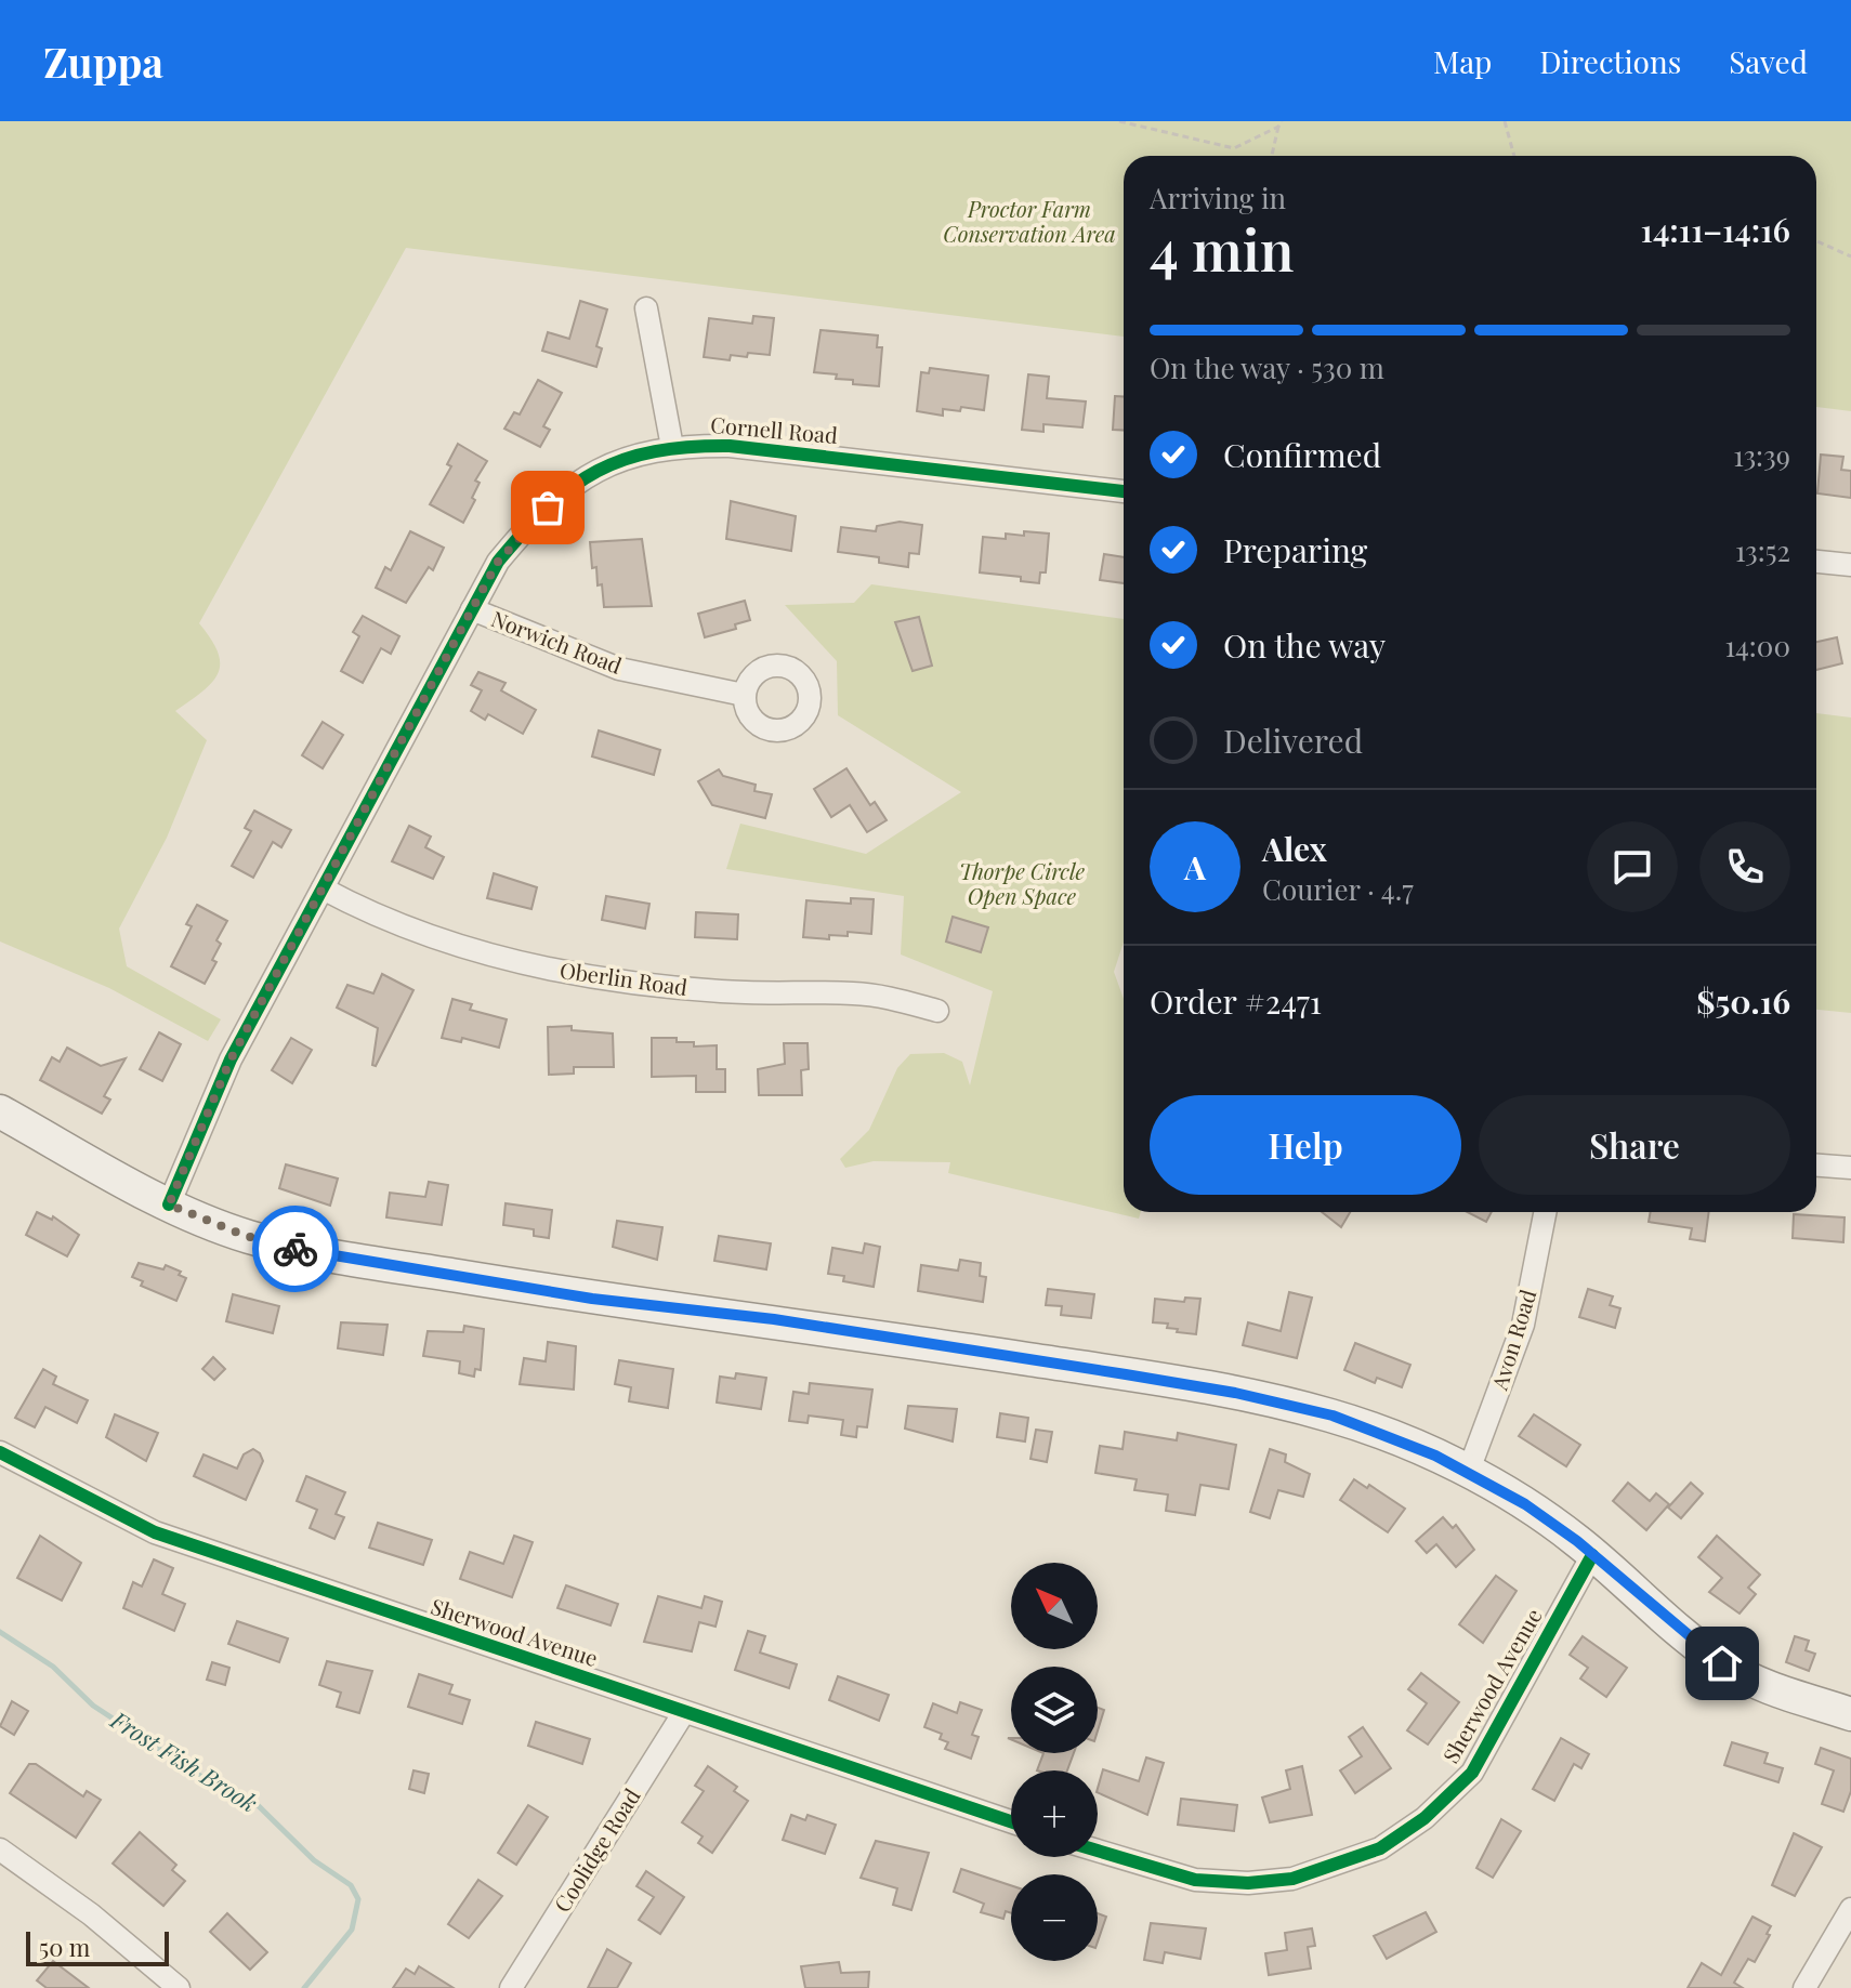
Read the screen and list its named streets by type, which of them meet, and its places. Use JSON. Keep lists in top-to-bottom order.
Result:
{
  "streets": {
    "street": [
      "Cornell Road",
      "Norwich Road",
      "Oberlin Road",
      "Avon Road",
      "Sherwood Avenue",
      "Coolidge Road"
    ]
  },
  "crossings": [
    ["Cornell Road", "Norwich Road"],
    ["Cornell Road", "Oberlin Road"],
    ["Sherwood Avenue", "Coolidge Road"]
  ],
  "water": ["Frost Fish Brook"],
  "parks": ["Proctor Farm Conservation Area", "Thorpe Circle Open Space"],
  "scale_bar": "50 m",
  "north": "top left",
  "page": {
    "header": "Zuppa",
    "nav": ["Map", "Directions", "Saved"],
    "heading": ["4 min", "Arriving in", "14:11–14:16"],
    "panel": [
      "Alex",
      "Courier · 4.7",
      "Order #2471",
      "$50.16"
    ],
    "bar": "On the way · 530 m",
    "list": [
      ["Confirmed", "13:39"],
      ["Preparing", "13:52"],
      ["On the way", "14:00"],
      "Delivered"
    ],
    "round": "A",
    "buttons": ["Help", "Share"],
    "map_buttons": ["+", "−"],
    "scale": "50 m"
  }
}
